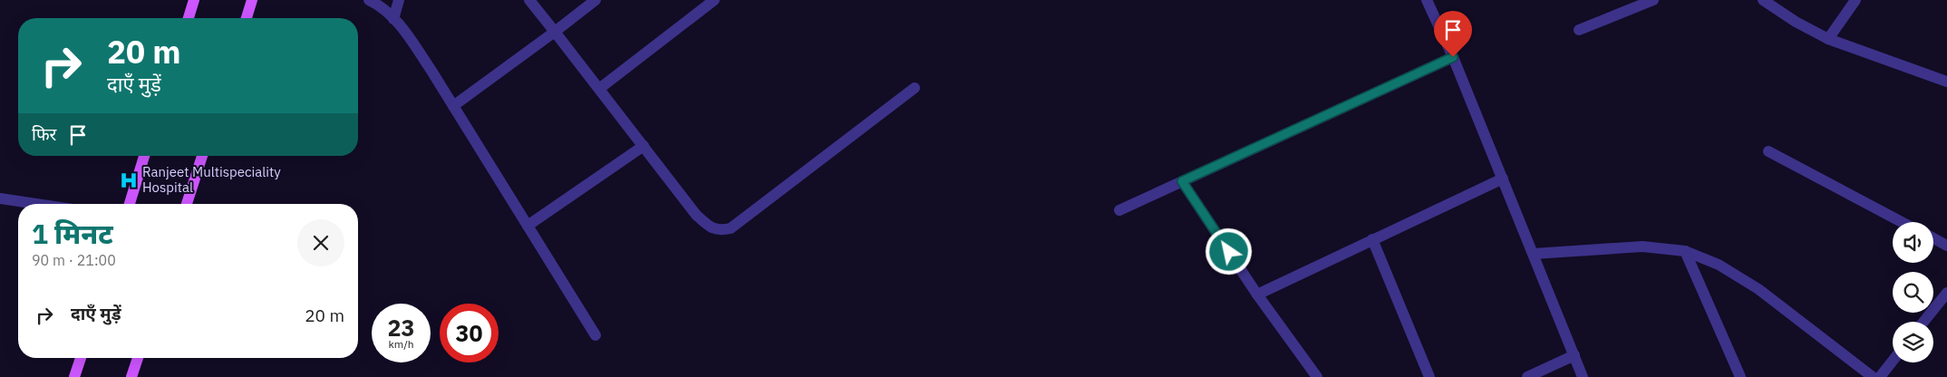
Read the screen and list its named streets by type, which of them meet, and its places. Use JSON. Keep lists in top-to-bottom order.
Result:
{
  "places": {
    "hospital": ["Ranjeet Multispeciality Hospital"]
  },
  "page": {
    "turn": ["20 m", "दाएँ मुड़ें"],
    "then": "फिर",
    "heading": ["1 मिनट", "90 m · 21:00"],
    "list": [
      {
        "name": "दाएँ मुड़ें",
        "value": "20 m"
      }
    ],
    "speed": "23 km/h",
    "limit": "30"
  }
}
